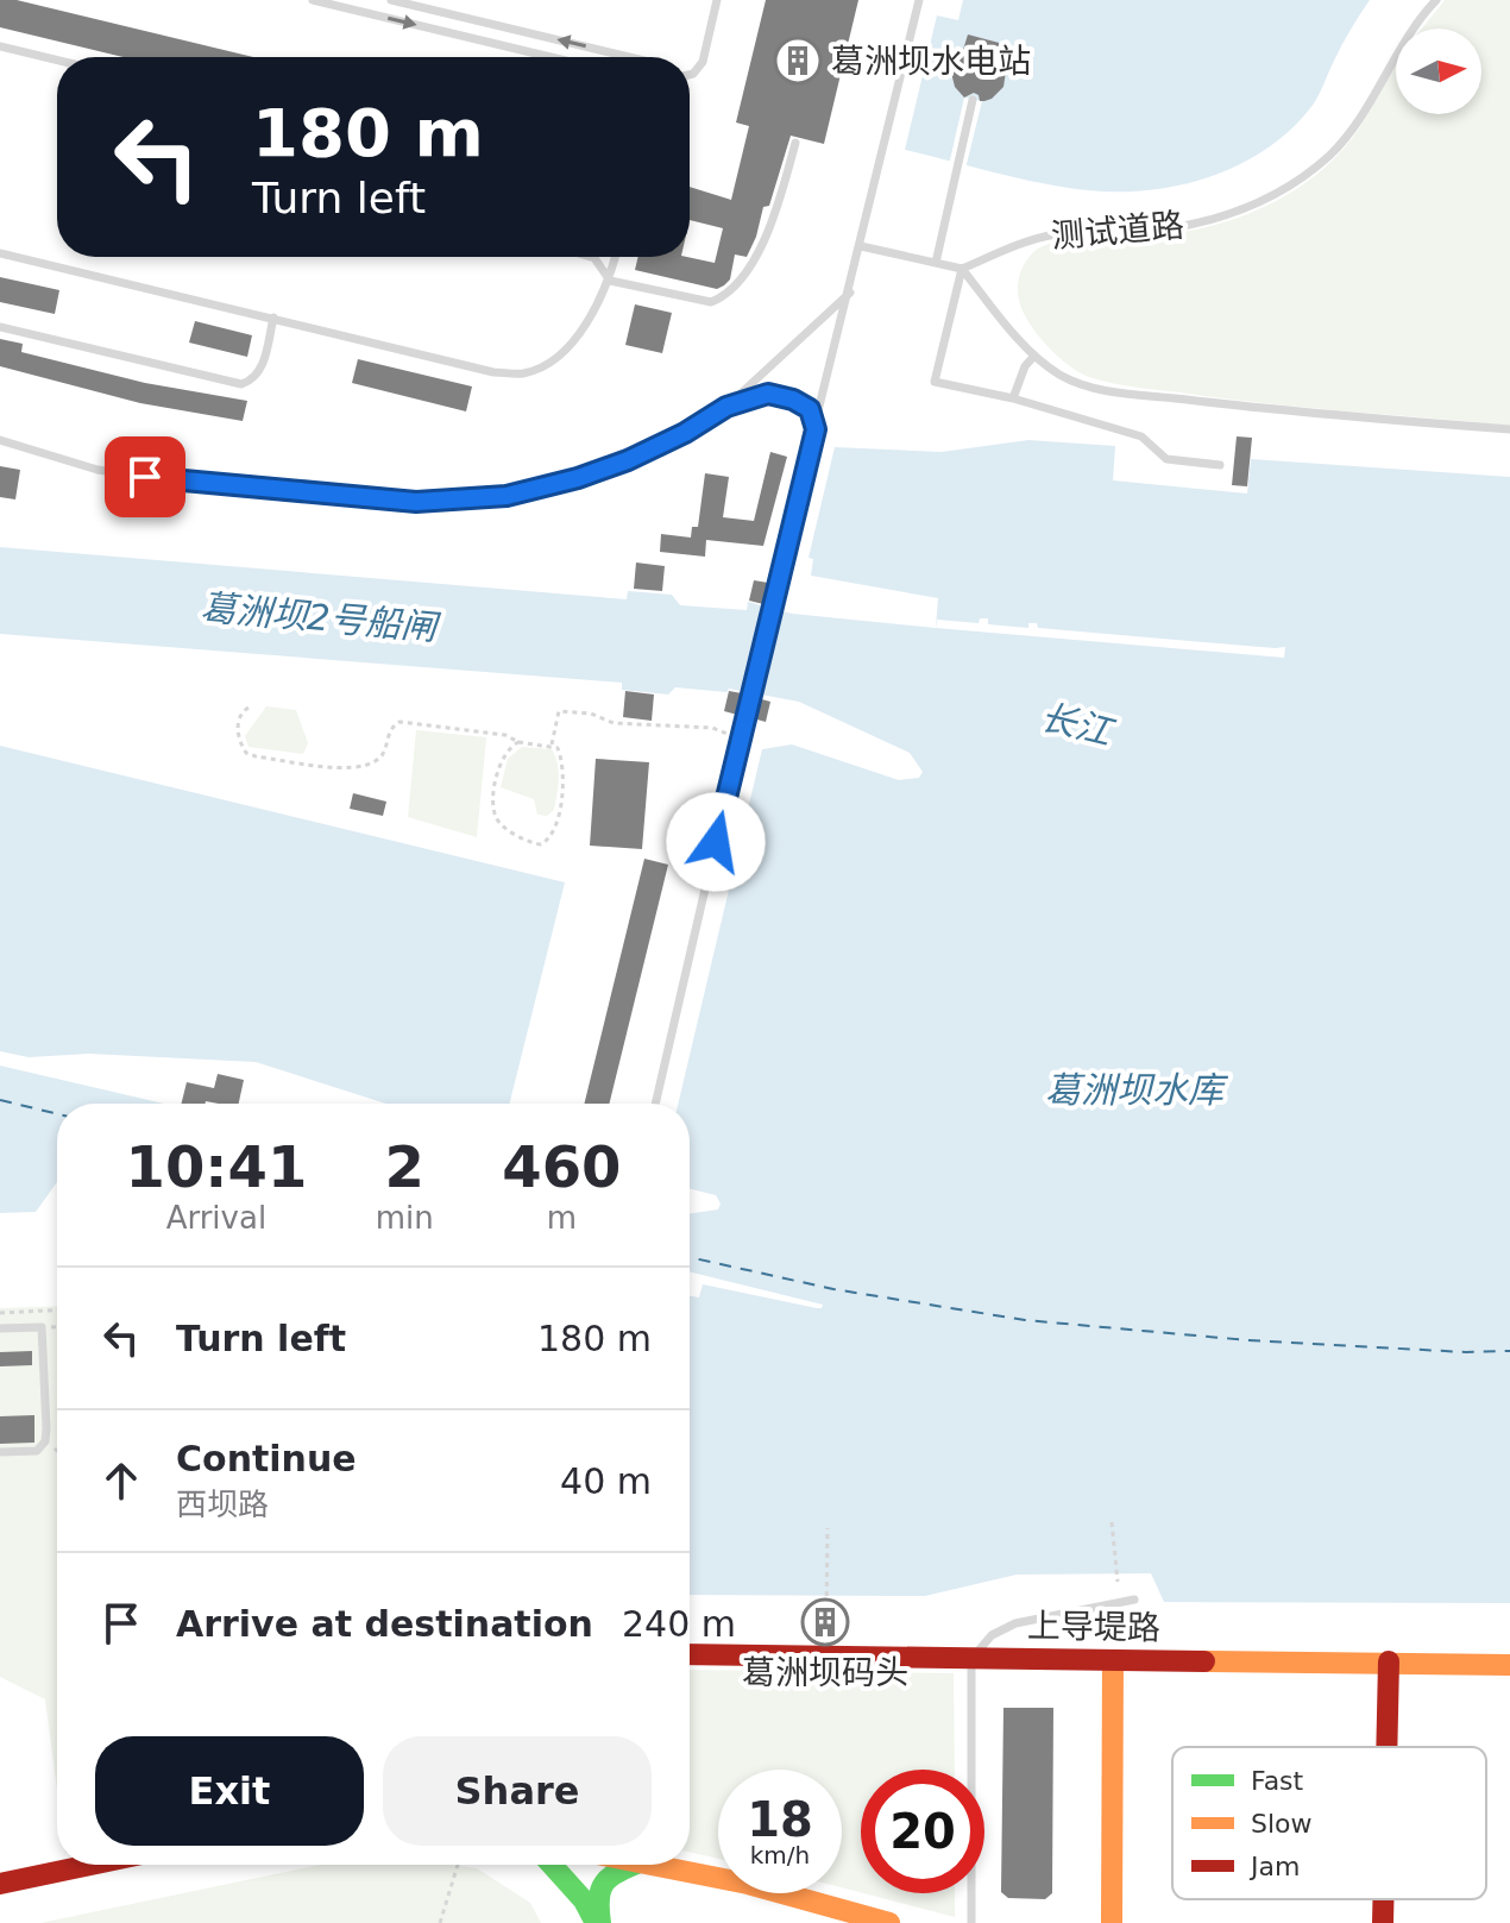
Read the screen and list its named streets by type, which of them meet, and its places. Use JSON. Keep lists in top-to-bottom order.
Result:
{
  "streets": {
    "street": ["上导堤路"],
    "lane": ["测试道路"]
  },
  "water": ["葛洲坝2号船闸", "长江", "葛洲坝水库"],
  "places": {
    "building": ["葛洲坝水电站", "葛洲坝码头"]
  },
  "legend": ["Fast", "Slow", "Jam"],
  "north": "right",
  "page": {
    "turn": ["180 m", "Turn left"],
    "eta": [
      "10:41",
      "Arrival",
      "2",
      "min",
      "460",
      "m"
    ],
    "list": [
      {
        "name": "Turn left",
        "value": "180 m"
      },
      {
        "name": "Continue",
        "note": "西坝路",
        "value": "40 m"
      },
      {
        "name": "Arrive at destination",
        "value": "240 m"
      }
    ],
    "buttons": ["Exit", "Share"],
    "speed": "18 km/h",
    "limit": "20"
  }
}
